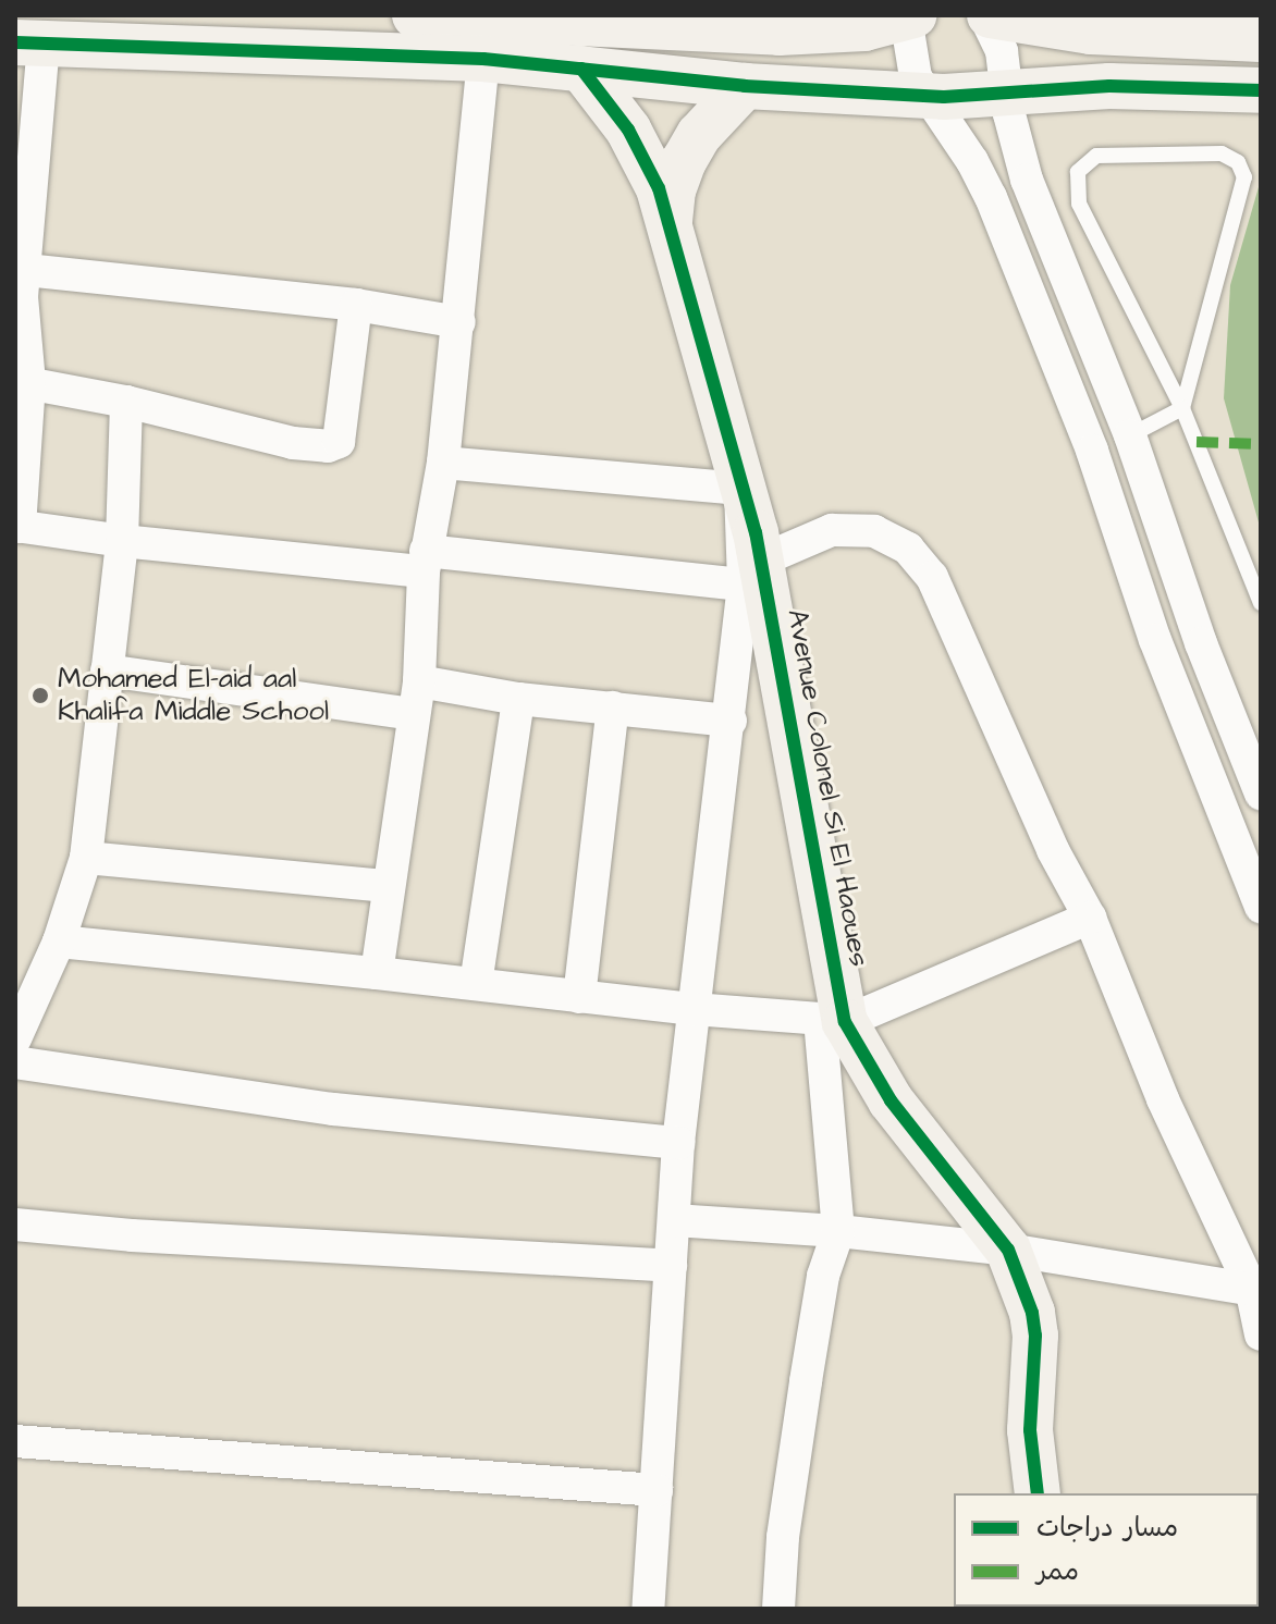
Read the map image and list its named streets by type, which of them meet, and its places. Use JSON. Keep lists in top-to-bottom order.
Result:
{
  "streets": {
    "street": ["Avenue Colonel Si El Haoues"]
  },
  "places": ["Mohamed El-aid aal Khalifa Middle School"],
  "legend": ["مسار دراجات", "ممر"]
}
